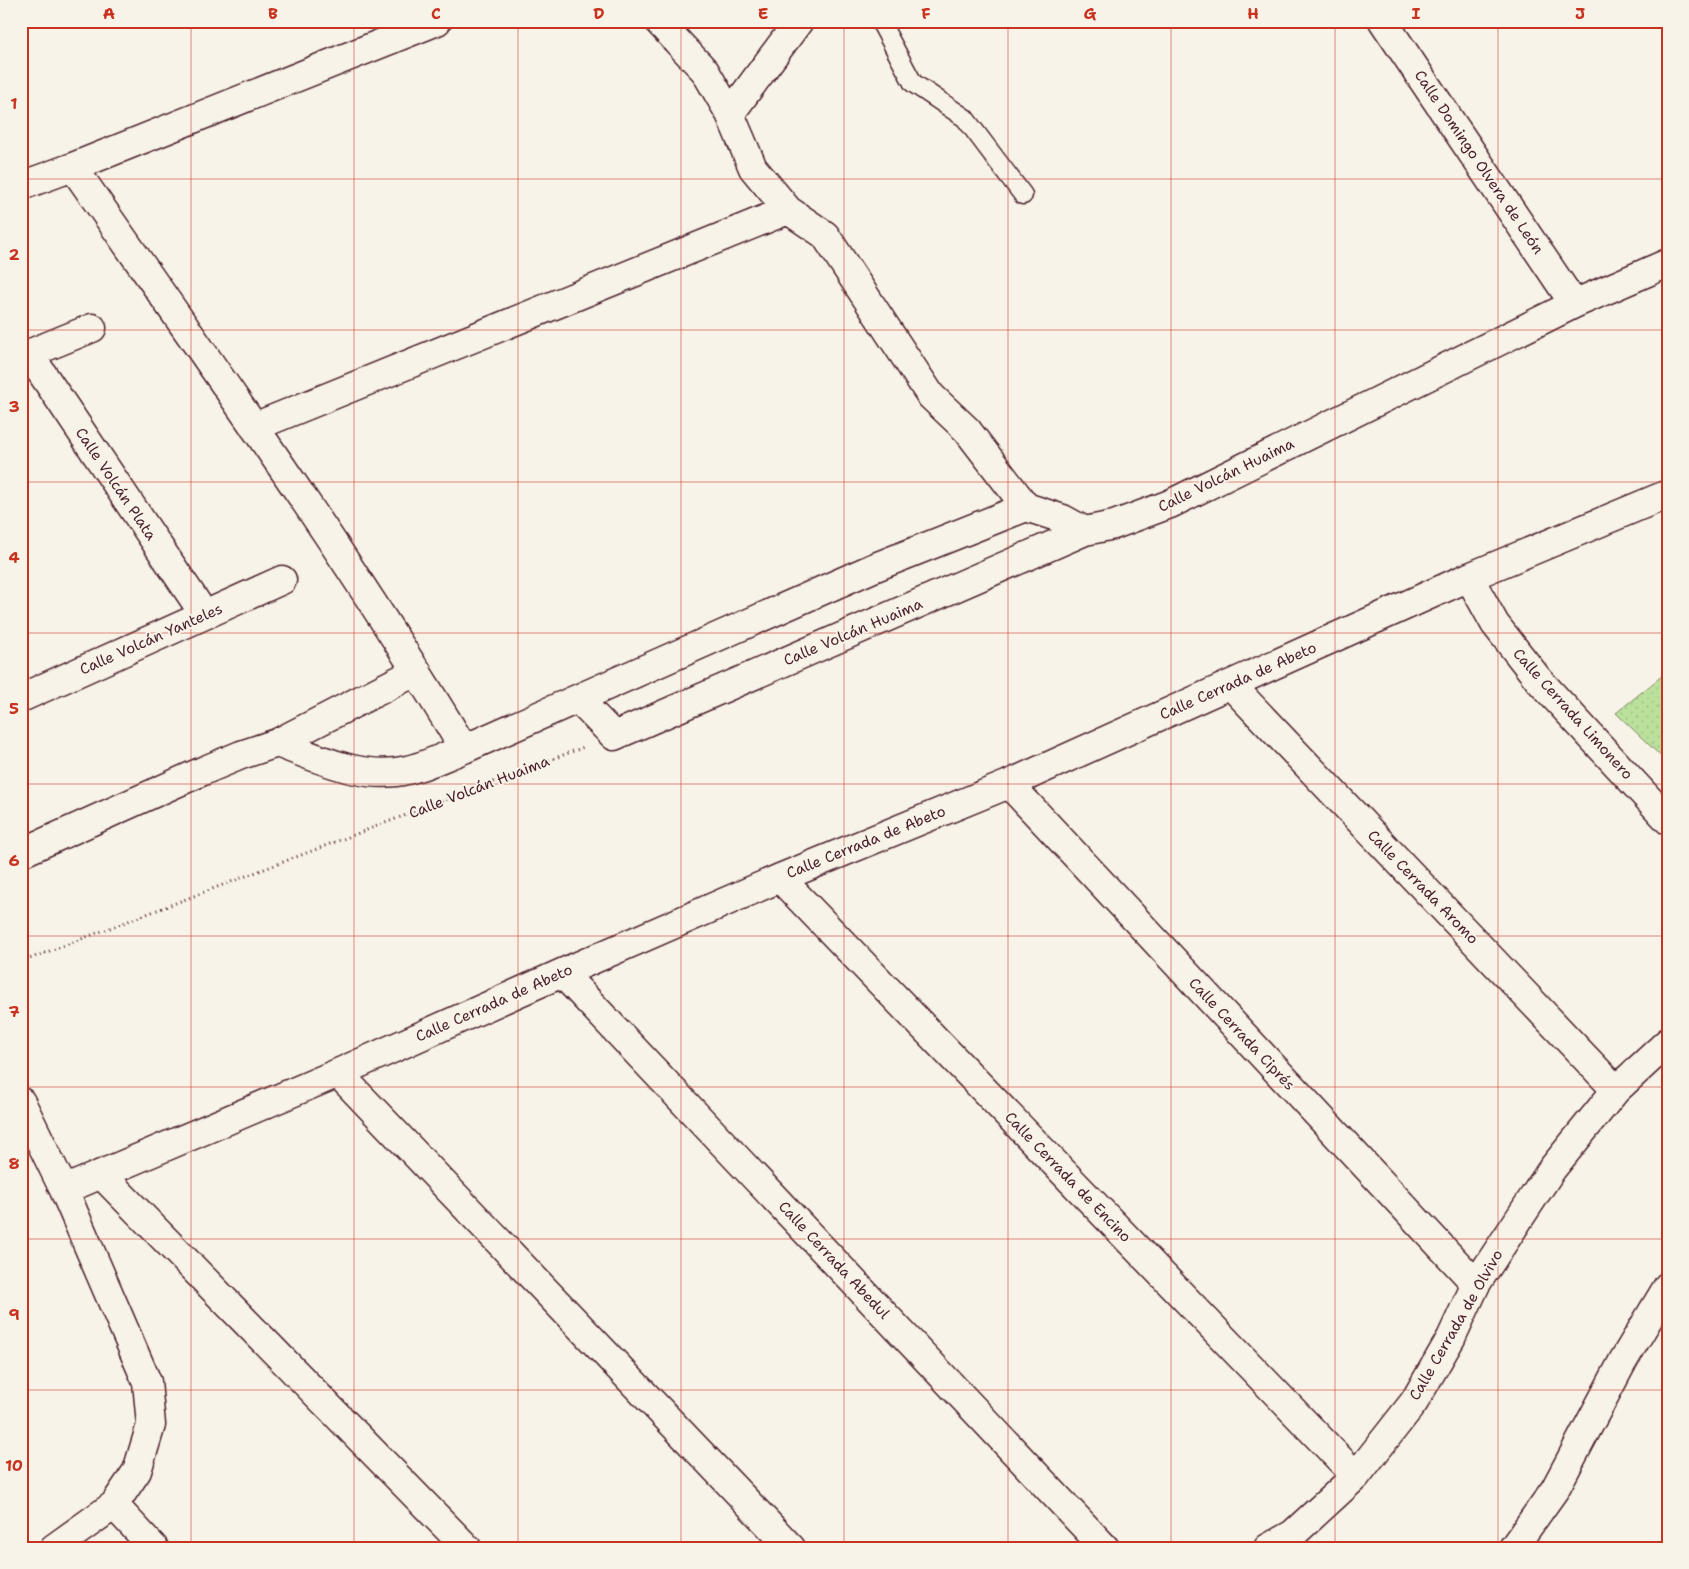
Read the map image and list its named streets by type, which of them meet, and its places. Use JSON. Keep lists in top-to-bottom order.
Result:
{
  "streets": {
    "street": [
      "Calle Domingo Olvera de León",
      "Calle Volcán Huaima",
      "Calle Volcán Plata",
      "Calle Volcán Yanteles",
      "Calle Cerrada de Abeto",
      "Calle Cerrada Limonero",
      "Calle Cerrada Aromo",
      "Calle Cerrada Ciprés",
      "Calle Cerrada de Encino",
      "Calle Cerrada Abedul",
      "Calle Cerrada de Olvivo"
    ]
  },
  "crossings": [
    ["Calle Domingo Olvera de León", "Calle Volcán Huaima"],
    ["Calle Volcán Plata", "Calle Volcán Yanteles"],
    ["Calle Cerrada de Abeto", "Calle Cerrada Limonero"],
    ["Calle Cerrada de Abeto", "Calle Cerrada Aromo"],
    ["Calle Cerrada de Abeto", "Calle Cerrada Ciprés"],
    ["Calle Cerrada de Abeto", "Calle Cerrada de Encino"],
    ["Calle Cerrada de Abeto", "Calle Cerrada Abedul"],
    ["Calle Cerrada Aromo", "Calle Cerrada de Olvivo"],
    ["Calle Cerrada Ciprés", "Calle Cerrada de Olvivo"],
    ["Calle Cerrada de Encino", "Calle Cerrada de Olvivo"]
  ],
  "grid": {
    "columns": [
      "A",
      "B",
      "C",
      "D",
      "E",
      "F",
      "G",
      "H",
      "I",
      "J"
    ],
    "rows": [
      "1",
      "2",
      "3",
      "4",
      "5",
      "6",
      "7",
      "8",
      "9",
      "10"
    ]
  }
}
